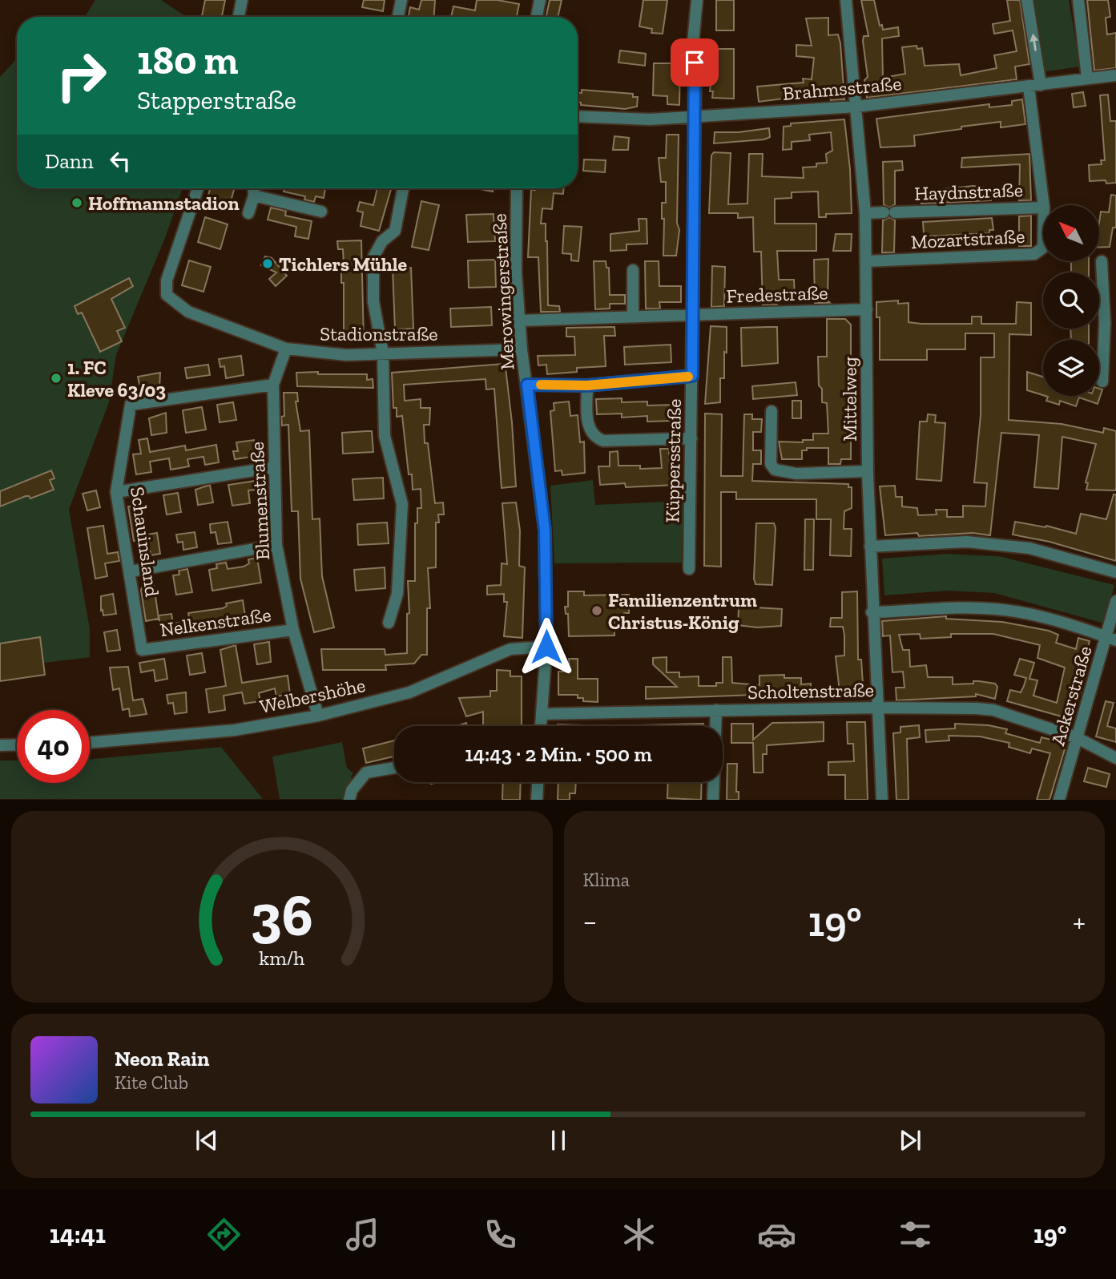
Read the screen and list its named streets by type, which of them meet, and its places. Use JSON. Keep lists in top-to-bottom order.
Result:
{
  "streets": {
    "street": [
      "Brahmsstraße",
      "Haydnstraße",
      "Mozartstraße",
      "Merowingerstraße",
      "Fredestraße",
      "Stadionstraße",
      "Mittelweg",
      "Küppersstraße",
      "Blumenstraße",
      "Schauinsland",
      "Nelkenstraße",
      "Scholtenstraße",
      "Welbershöhe",
      "Ackerstraße"
    ]
  },
  "crossings": [
    ["Brahmsstraße", "Mozartstraße"],
    ["Brahmsstraße", "Mittelweg"],
    ["Brahmsstraße", "Küppersstraße"],
    ["Haydnstraße", "Mittelweg"],
    ["Mozartstraße", "Mittelweg"],
    ["Merowingerstraße", "Fredestraße"],
    ["Merowingerstraße", "Stadionstraße"],
    ["Merowingerstraße", "Scholtenstraße"],
    ["Merowingerstraße", "Welbershöhe"],
    ["Fredestraße", "Mittelweg"],
    ["Fredestraße", "Küppersstraße"],
    ["Stadionstraße", "Blumenstraße"],
    ["Mittelweg", "Scholtenstraße"],
    ["Blumenstraße", "Schauinsland"],
    ["Blumenstraße", "Nelkenstraße"],
    ["Blumenstraße", "Welbershöhe"],
    ["Schauinsland", "Nelkenstraße"],
    ["Scholtenstraße", "Ackerstraße"]
  ],
  "places": [
    "Hoffmannstadion",
    "Tichlers Mühle",
    "1. FC Kleve 63/03",
    "Familienzentrum Christus-König"
  ],
  "north": "top left",
  "page": {
    "turn": ["180 m", "Stapperstraße"],
    "then": "Dann",
    "limit": "40",
    "trip": "14:43 · 2 Min. · 500 m",
    "tile": "Klima",
    "heat": ["−", "19°", "+"],
    "song": ["Neon Rain", "Kite Club"],
    "tabs": ["14:41", "19°"],
    "gauge": ["36", "km/h"]
  }
}
